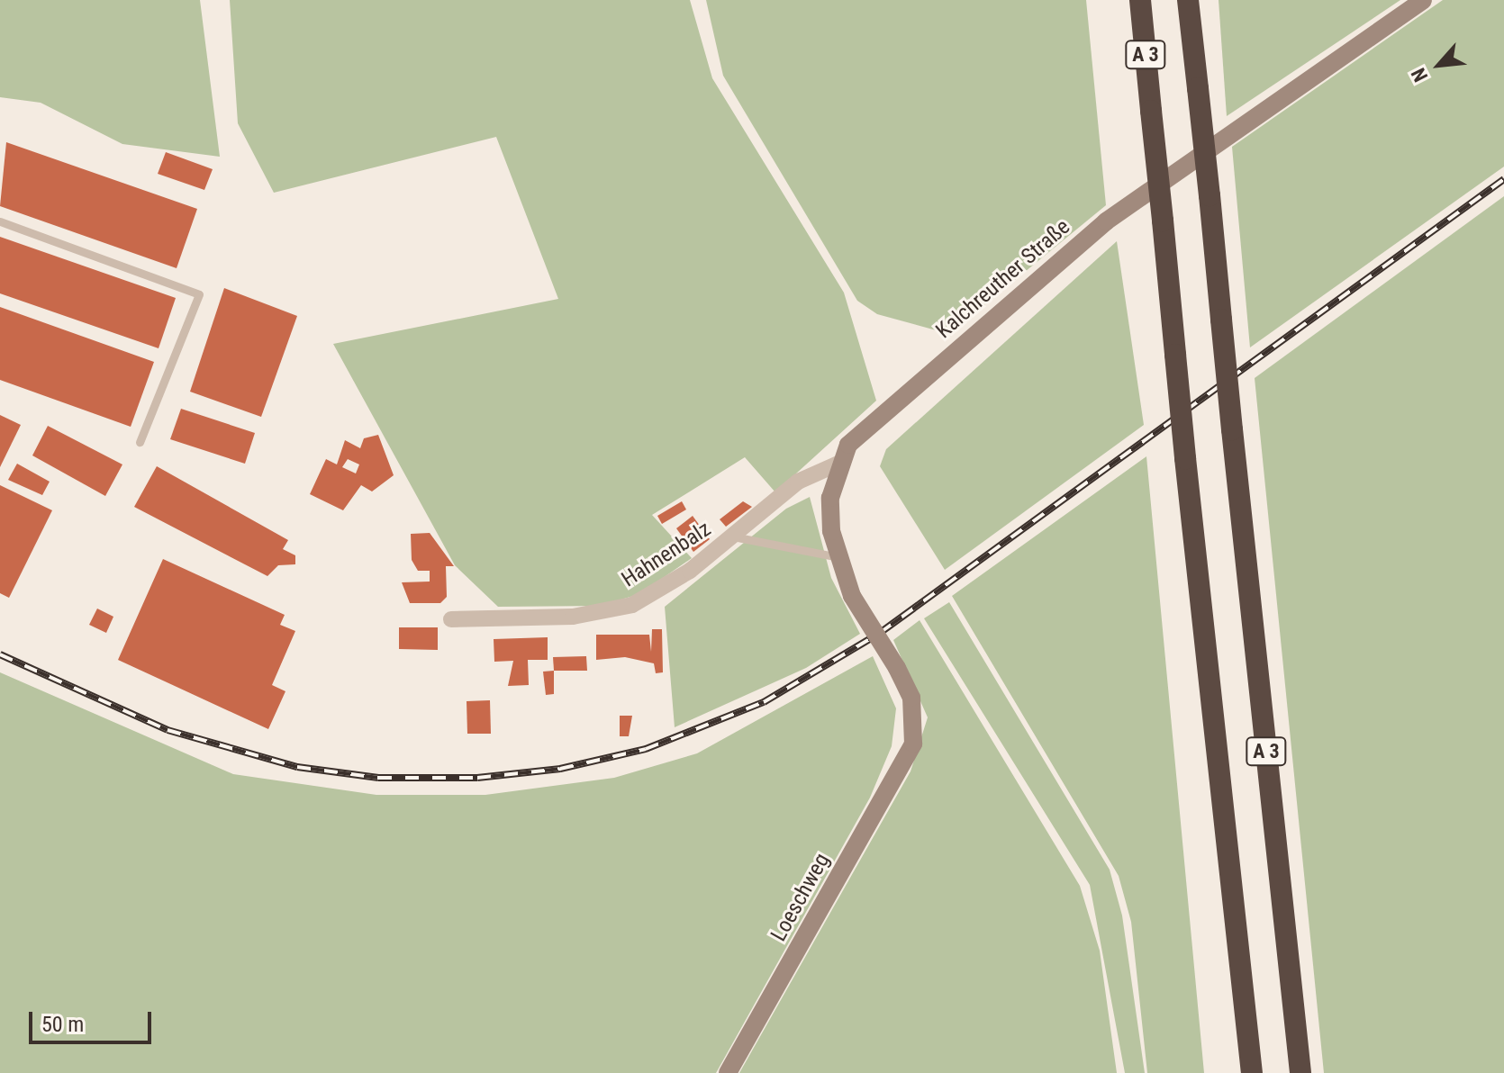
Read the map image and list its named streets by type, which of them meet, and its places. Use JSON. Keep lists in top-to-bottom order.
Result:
{
  "streets": {
    "highway": ["A 3"],
    "street": ["Kalchreuther Straße", "Hahnenbalz", "Loeschweg"]
  },
  "crossings": [
    ["Kalchreuther Straße", "Hahnenbalz"],
    ["Kalchreuther Straße", "Loeschweg"]
  ],
  "scale_bar": "50 m",
  "north": "bottom left"
}
